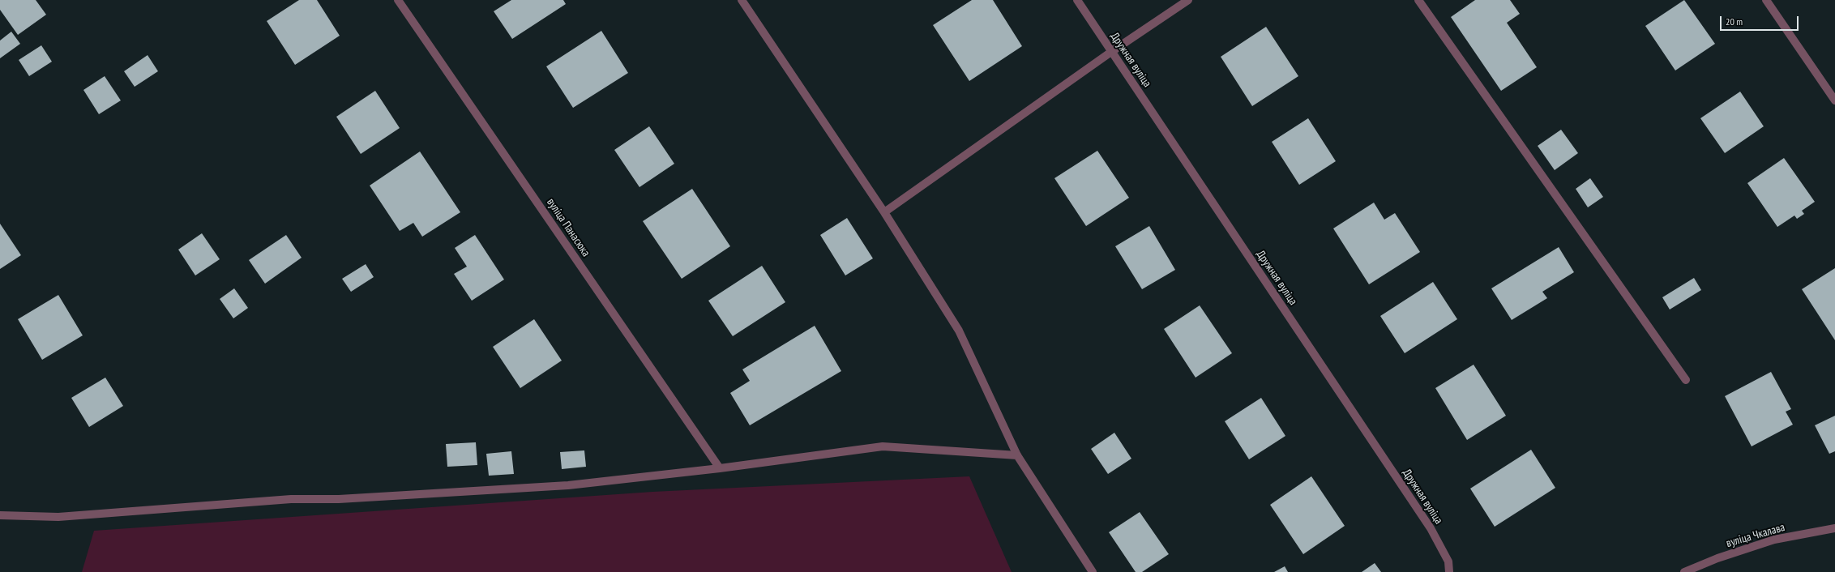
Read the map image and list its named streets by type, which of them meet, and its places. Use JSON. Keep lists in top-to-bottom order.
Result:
{
  "streets": {
    "street": ["Дружная вуліца", "вуліца Панасюка", "вуліца Чкалава"]
  },
  "scale_bar": "20 m"
}
